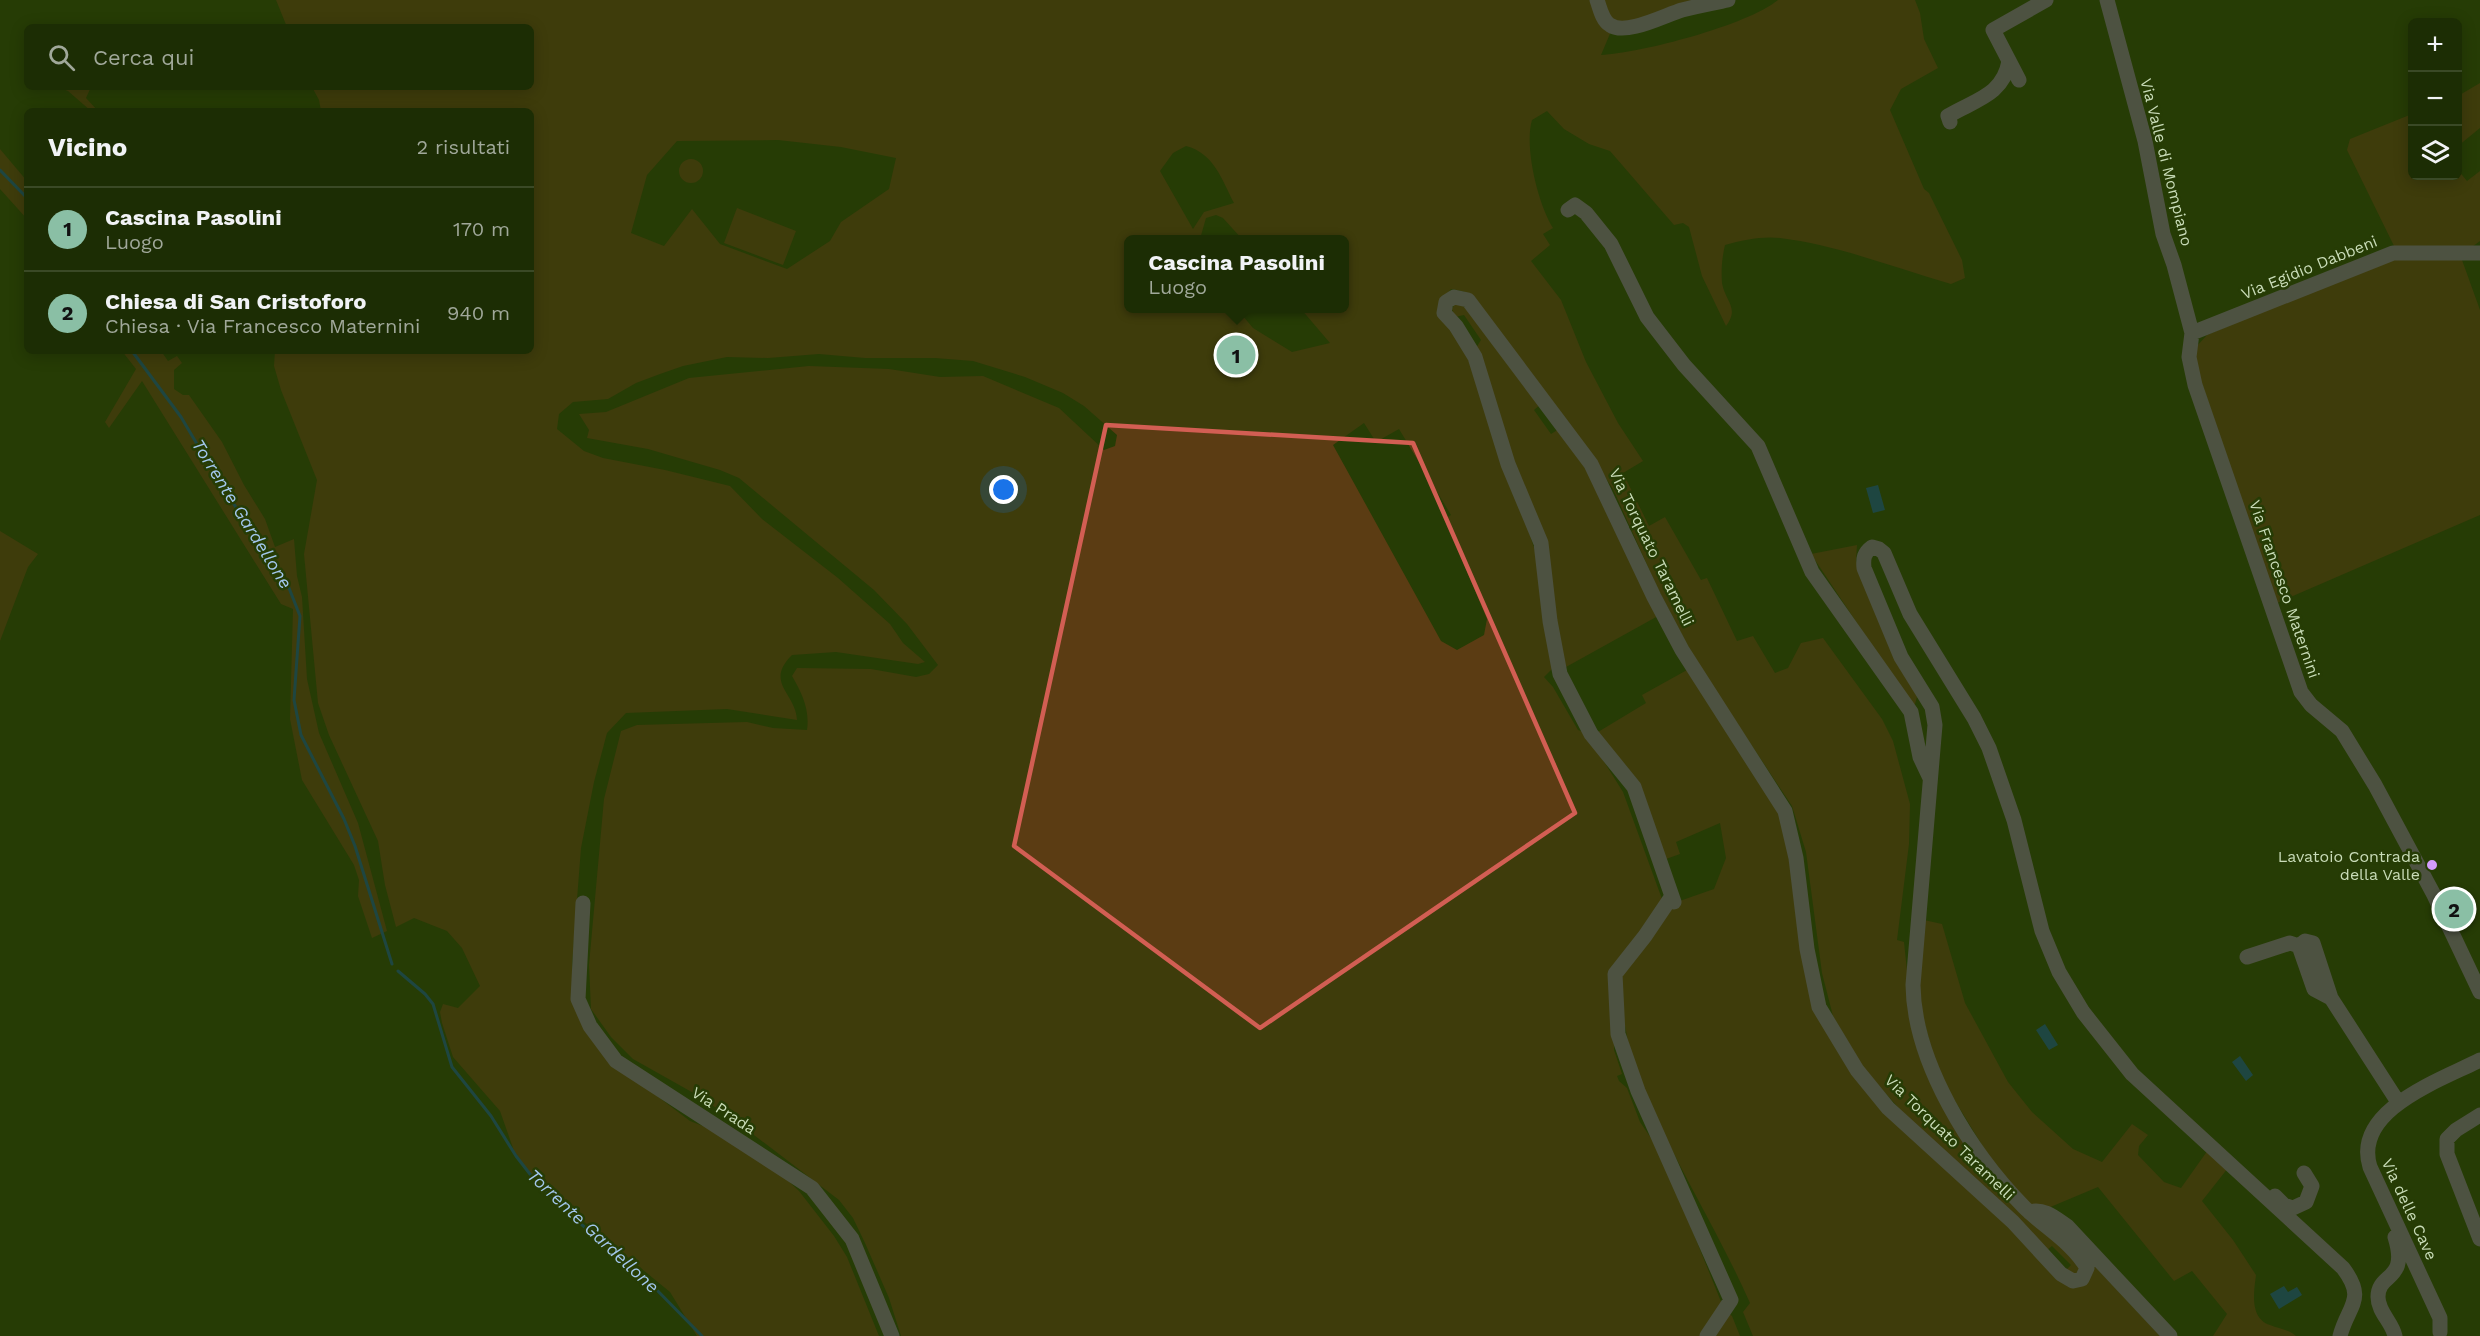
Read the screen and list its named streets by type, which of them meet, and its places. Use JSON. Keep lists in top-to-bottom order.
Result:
{
  "streets": {
    "street": [
      "Via Valle di Mompiano",
      "Via Egidio Dabbeni",
      "Via Torquato Taramelli",
      "Via Francesco Maternini",
      "Via Prada",
      "Via delle Cave"
    ]
  },
  "crossings": [
    ["Via Valle di Mompiano", "Via Egidio Dabbeni"],
    ["Via Valle di Mompiano", "Via Francesco Maternini"],
    ["Via Egidio Dabbeni", "Via Francesco Maternini"]
  ],
  "water": ["Torrente Gardellone"],
  "places": ["Lavatoio Contrada della Valle"],
  "page": {
    "map_buttons": ["+", "−"],
    "search": "Cerca qui",
    "heading": ["Vicino", "2 risultati"],
    "list": [
      {
        "mark": "1",
        "name": "Cascina Pasolini",
        "note": "Luogo",
        "value": "170 m"
      },
      {
        "mark": "2",
        "name": "Chiesa di San Cristoforo",
        "note": "Chiesa · Via Francesco Maternini",
        "value": "940 m"
      }
    ],
    "popup": ["Cascina Pasolini", "Luogo"],
    "pins": ["1", "2"]
  }
}
